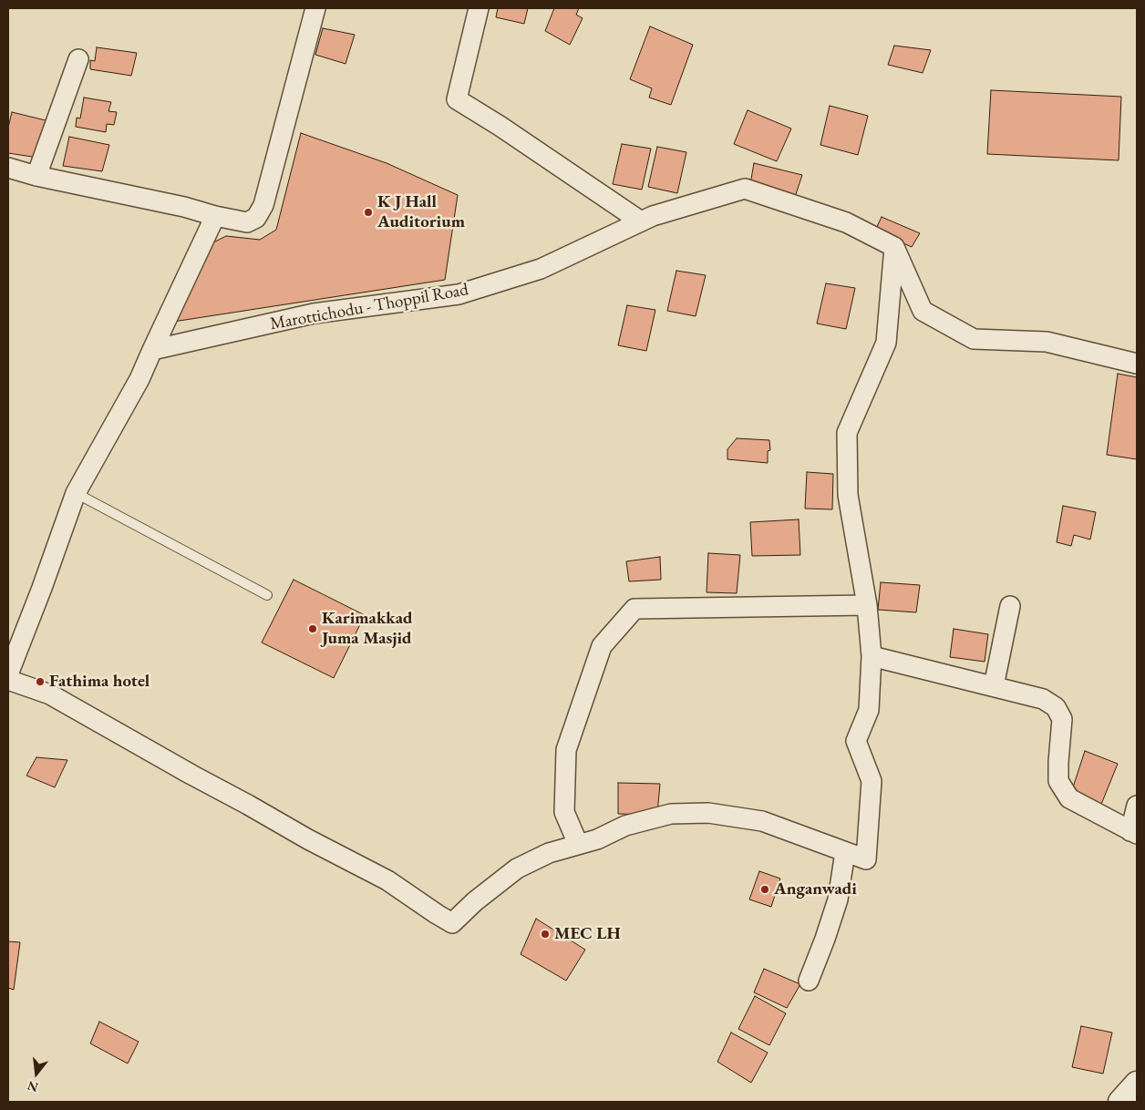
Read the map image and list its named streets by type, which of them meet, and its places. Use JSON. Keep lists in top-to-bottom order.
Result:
{
  "streets": {
    "street": ["Marottichodu - Thoppil Road"]
  },
  "places": [
    "K J Hall Auditorium",
    "Karimakkad Juma Masjid",
    "Fathima hotel",
    "Anganwadi",
    "MEC LH"
  ],
  "north": "bottom"
}
